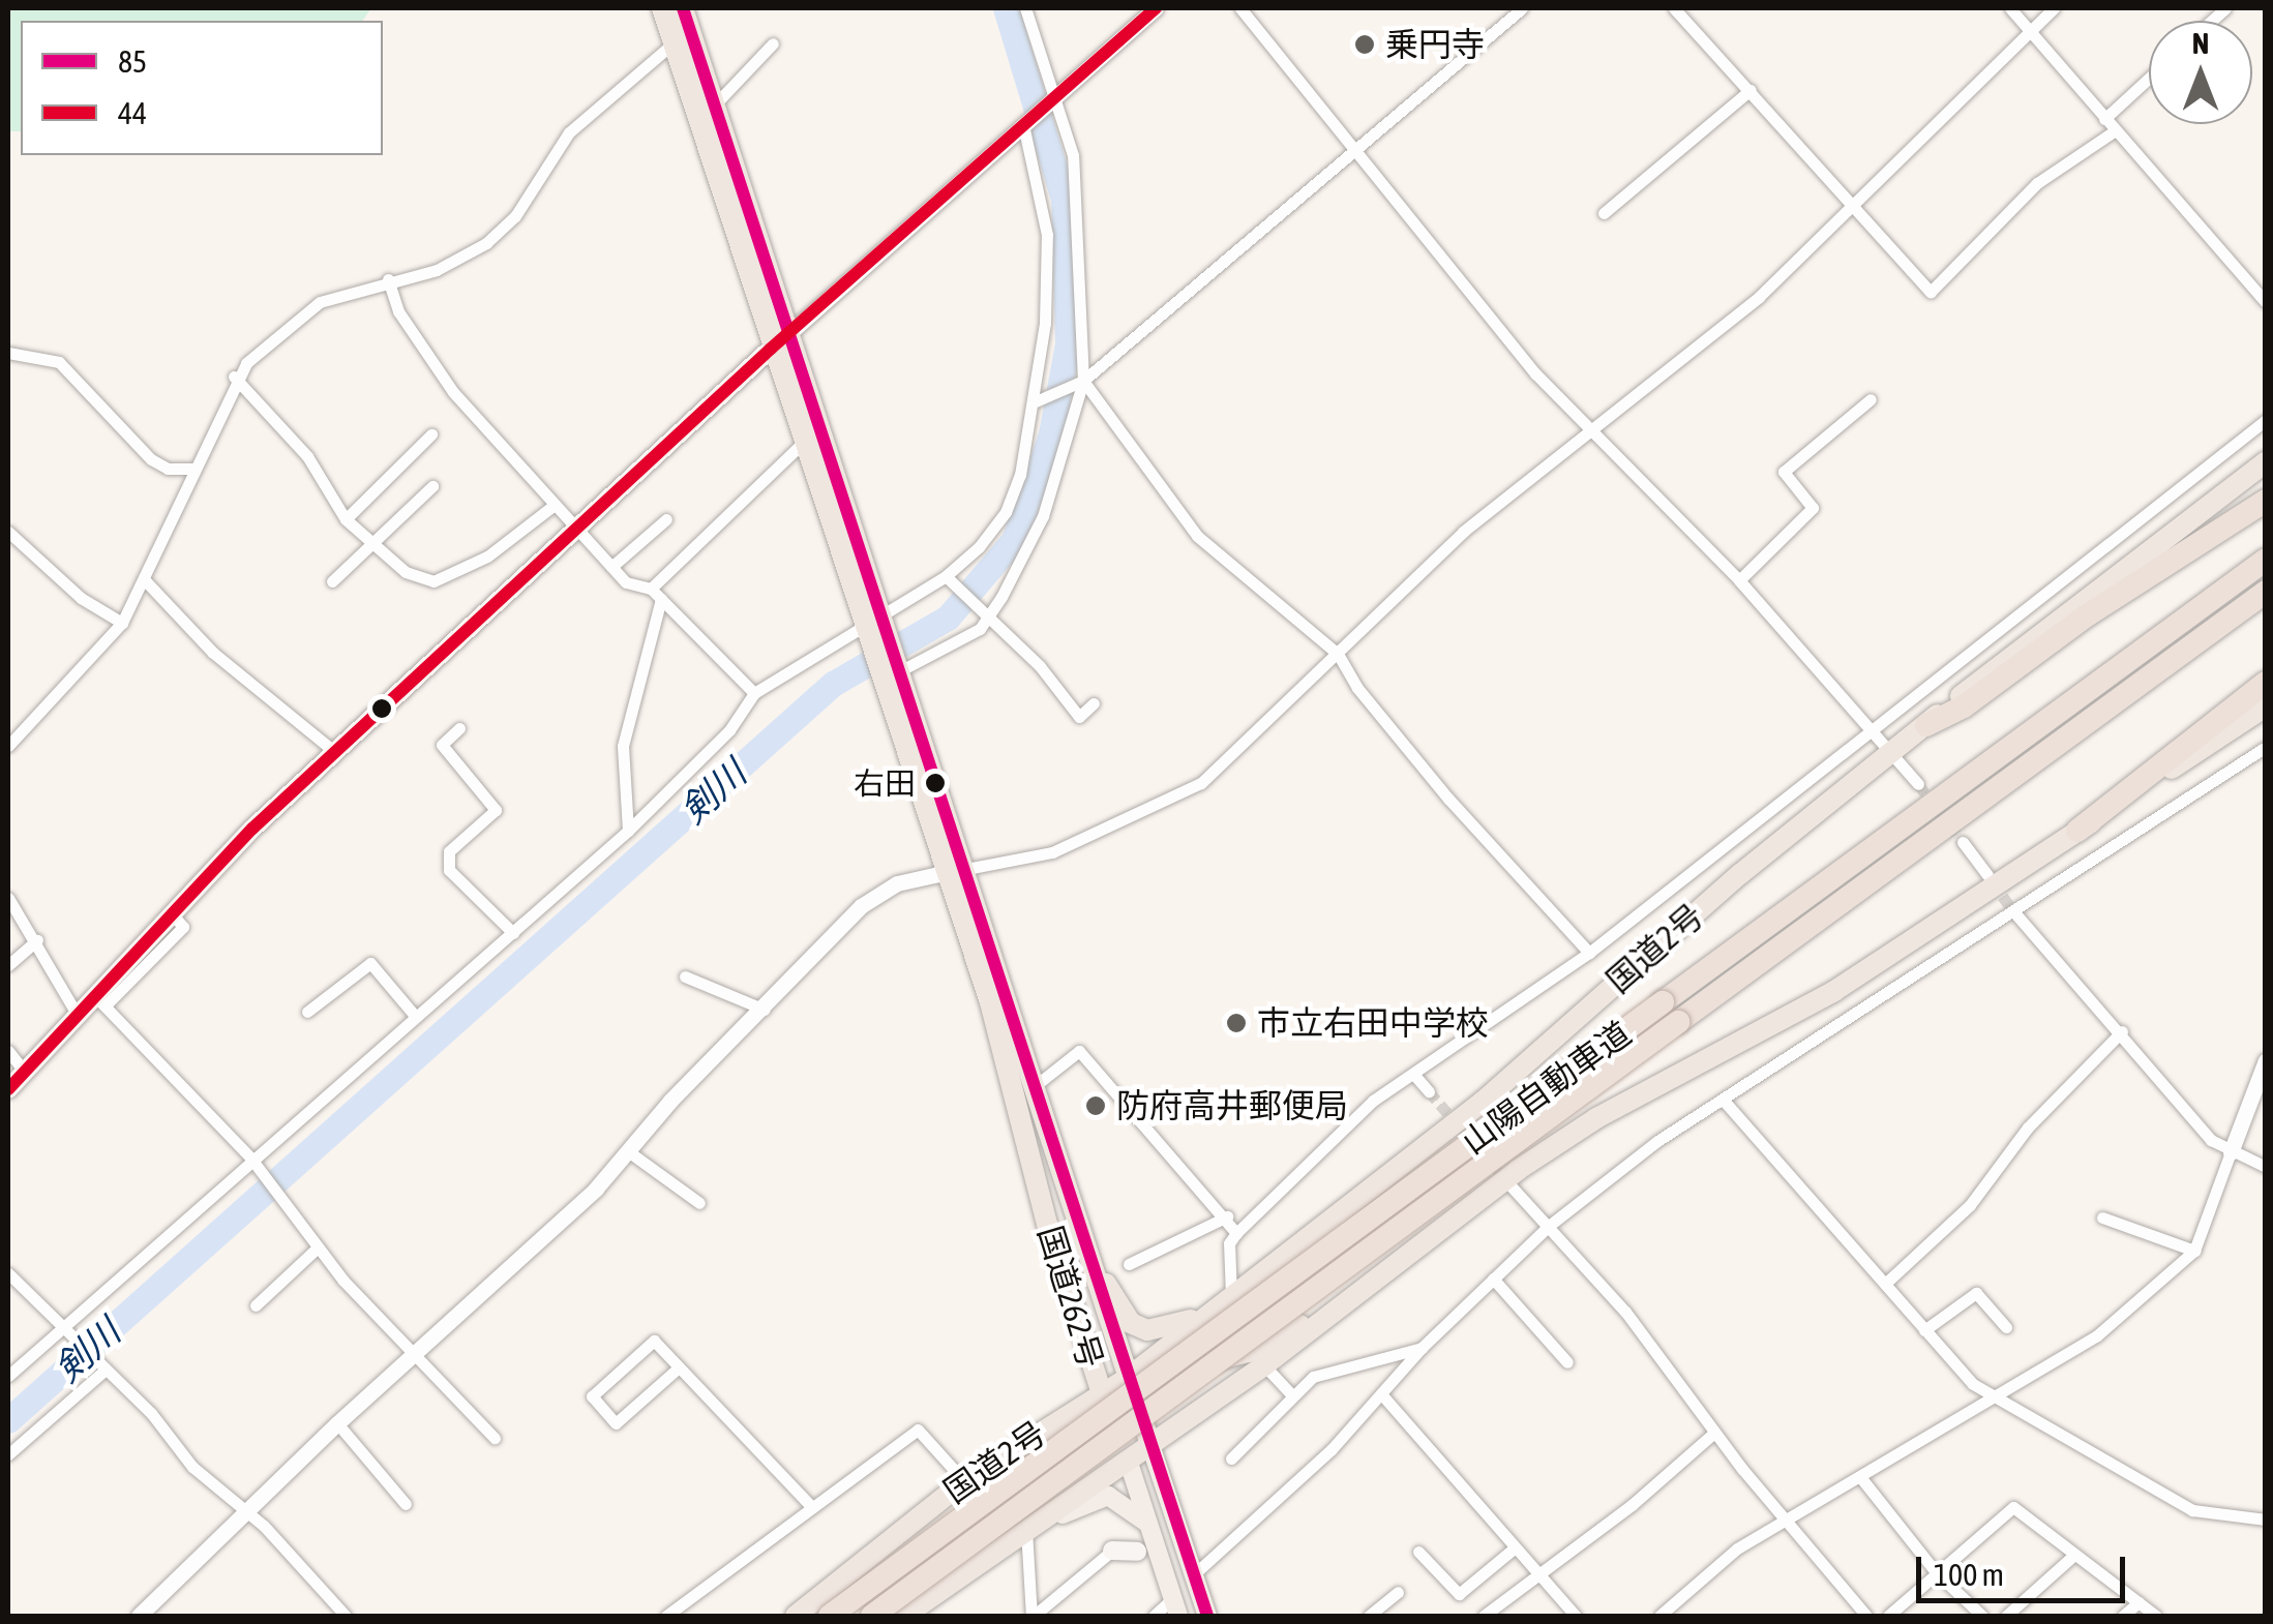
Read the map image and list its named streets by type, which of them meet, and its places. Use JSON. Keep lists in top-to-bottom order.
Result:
{
  "streets": {
    "highway": ["国道2号", "山陽自動車道", "国道262号"]
  },
  "crossings": [
    ["国道2号", "国道262号"]
  ],
  "water": ["剣川"],
  "places": [
    "乗円寺",
    "右田",
    "市立右田中学校",
    "防府高井郵便局"
  ],
  "lines": ["transit line 85", "transit line 44"],
  "legend": ["85", "44"],
  "scale_bar": "100 m",
  "north": "top"
}
